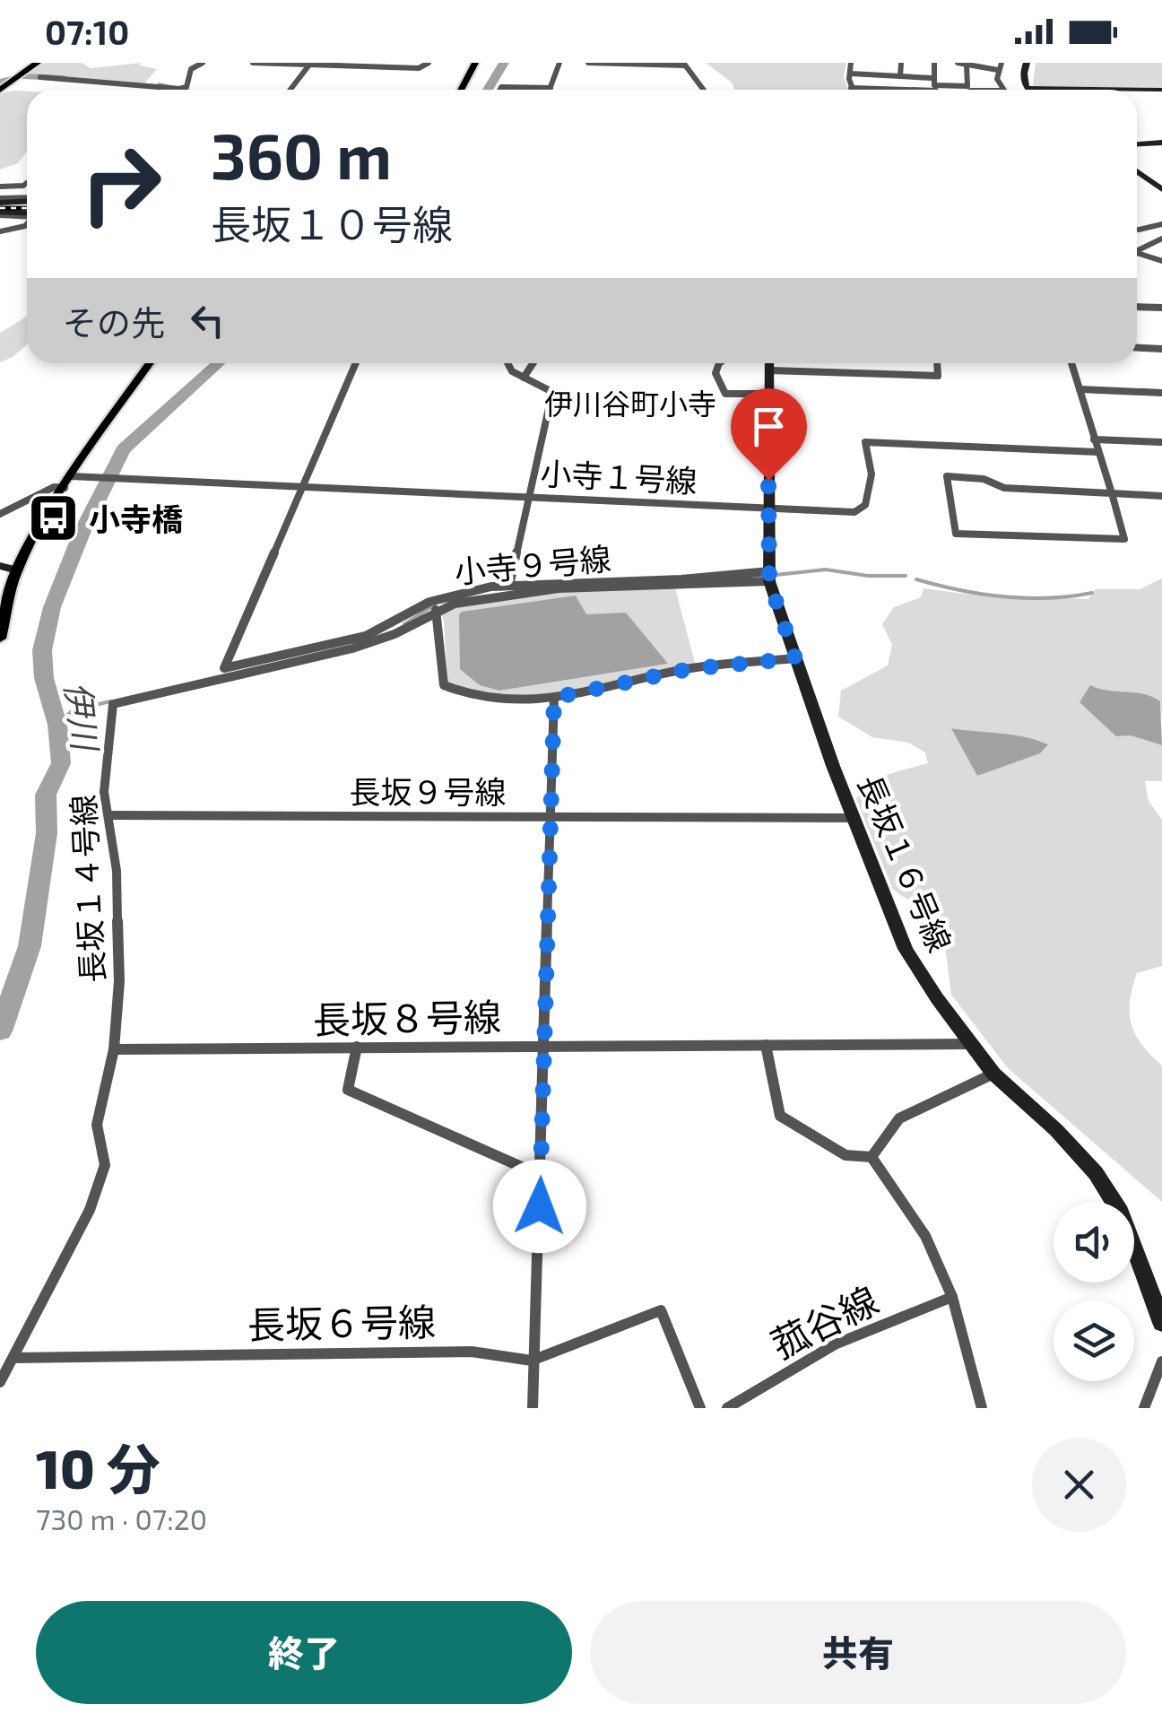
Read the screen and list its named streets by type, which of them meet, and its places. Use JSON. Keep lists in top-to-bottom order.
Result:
{
  "streets": {
    "street": [
      "小寺１号線",
      "小寺９号線",
      "長坂９号線",
      "長坂１６号線",
      "長坂１４号線",
      "長坂８号線",
      "菰谷線",
      "長坂６号線"
    ]
  },
  "crossings": [
    ["小寺９号線", "長坂１４号線"],
    ["長坂９号線", "長坂１６号線"],
    ["長坂９号線", "長坂１４号線"],
    ["長坂１６号線", "長坂８号線"],
    ["長坂１４号線", "長坂８号線"],
    ["長坂１４号線", "長坂６号線"]
  ],
  "districts": ["伊川谷町小寺"],
  "water": ["伊川"],
  "places": {
    "bus stop": ["小寺橋"]
  },
  "page": {
    "status": "07:10",
    "turn": ["360 m", "長坂１０号線"],
    "then": "その先",
    "heading": ["10 分", "730 m · 07:20"],
    "buttons": ["終了", "共有"]
  }
}
